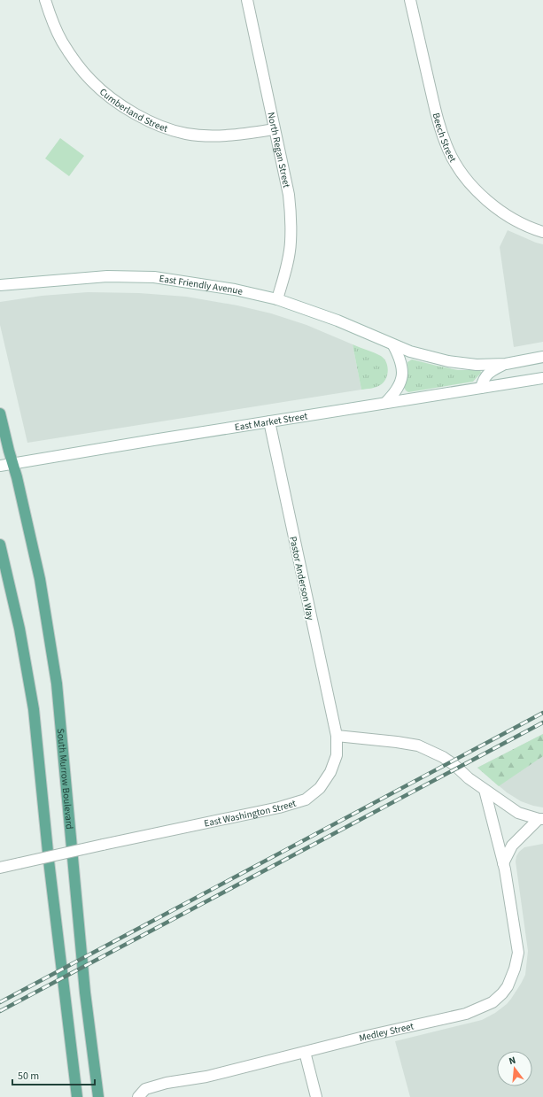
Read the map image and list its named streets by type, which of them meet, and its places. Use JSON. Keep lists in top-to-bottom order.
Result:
{
  "streets": {
    "main road": ["South Murrow Boulevard"],
    "street": [
      "Cumberland Street",
      "Beech Street",
      "North Regan Street",
      "East Friendly Avenue",
      "East Market Street",
      "Pastor Anderson Way",
      "East Washington Street",
      "Medley Street"
    ]
  },
  "crossings": [
    ["Cumberland Street", "North Regan Street"],
    ["North Regan Street", "East Friendly Avenue"],
    ["East Market Street", "Pastor Anderson Way"],
    ["East Market Street", "South Murrow Boulevard"],
    ["Pastor Anderson Way", "East Washington Street"]
  ],
  "scale_bar": "50 m",
  "north": "top"
}
